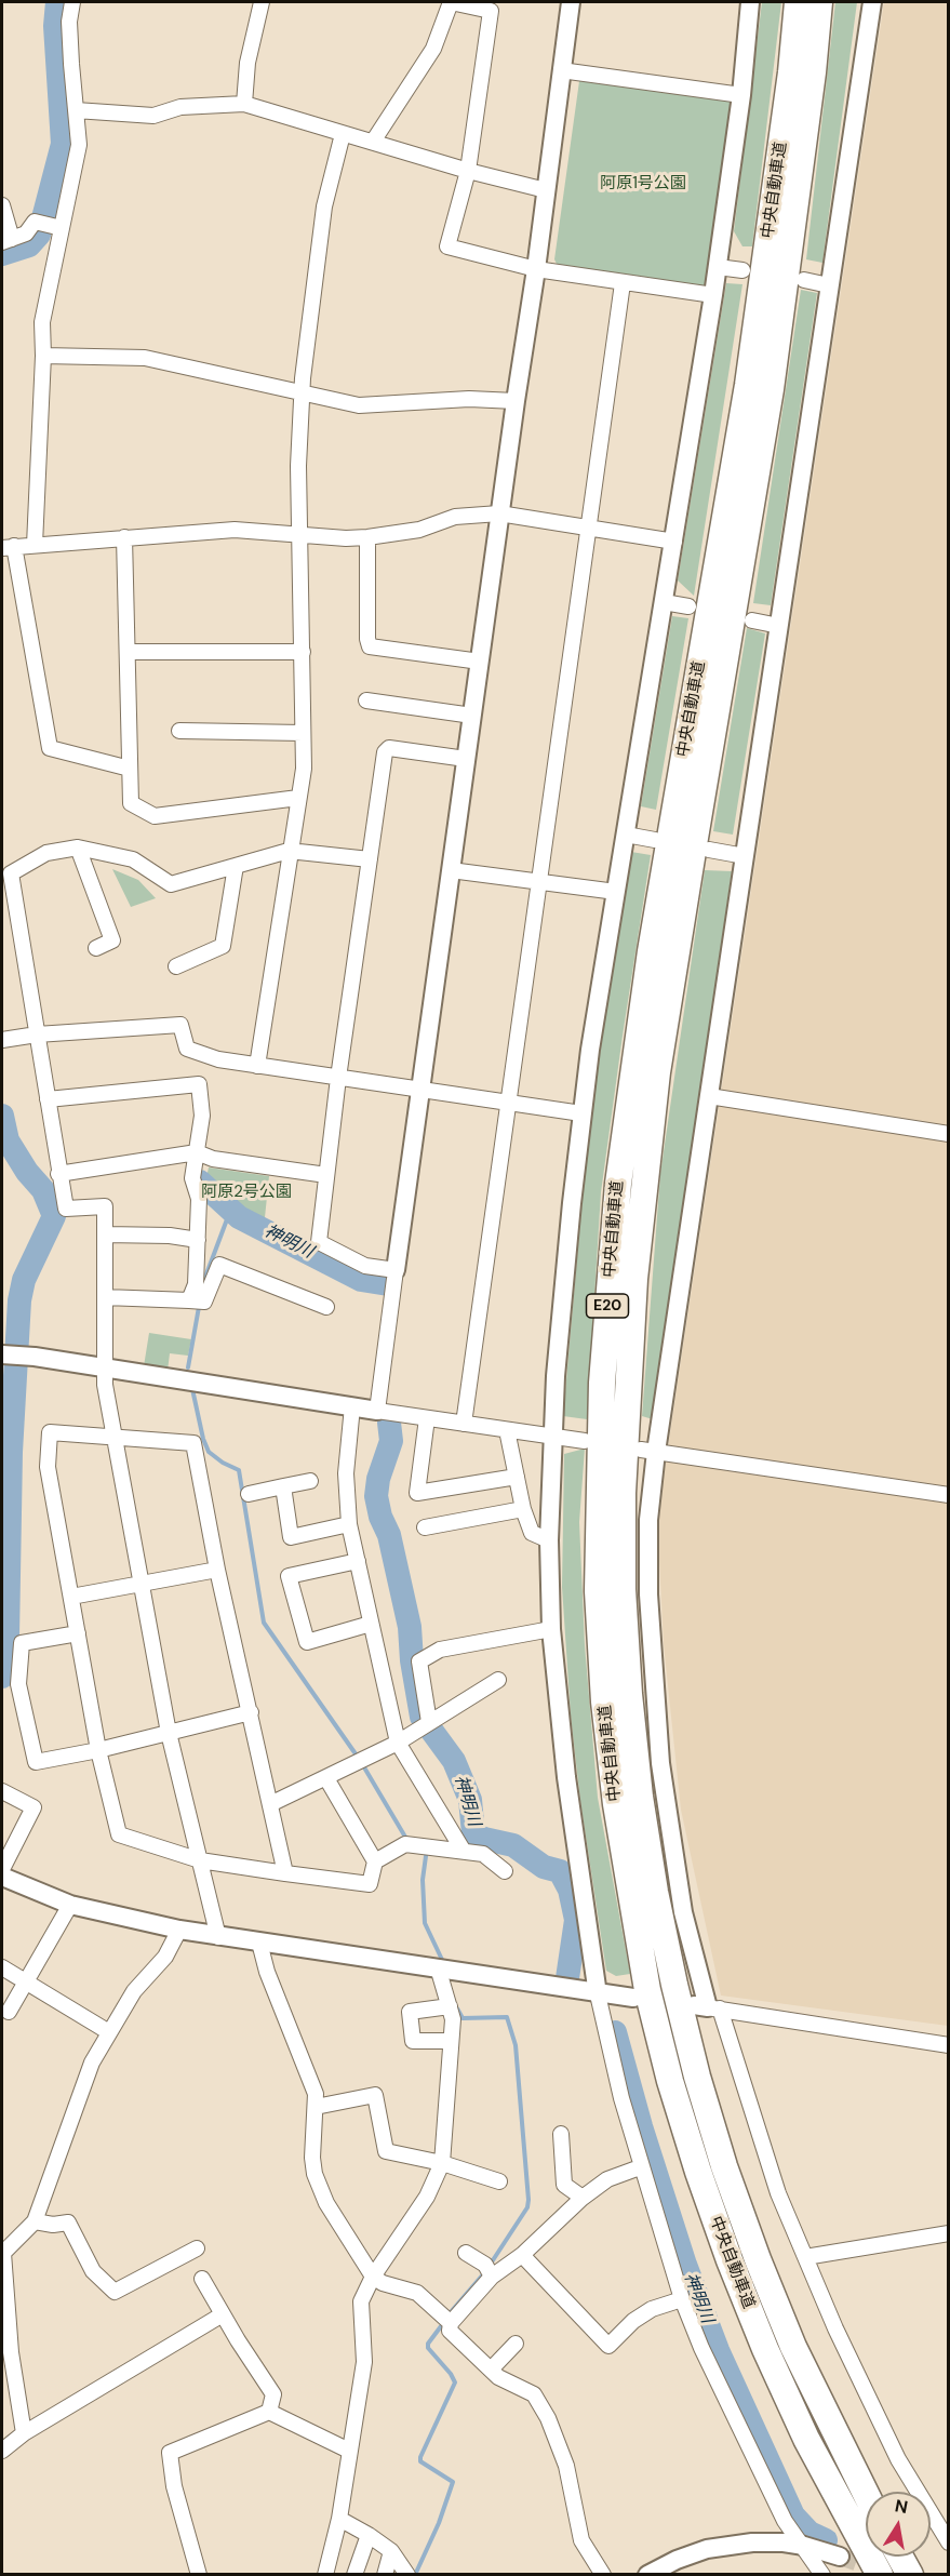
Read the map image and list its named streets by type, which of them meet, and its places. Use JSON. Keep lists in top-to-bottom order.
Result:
{
  "streets": {
    "highway": ["中央自動車道", "E20"]
  },
  "water": ["神明川"],
  "parks": ["阿原1号公園", "阿原2号公園"],
  "north": "top"
}
